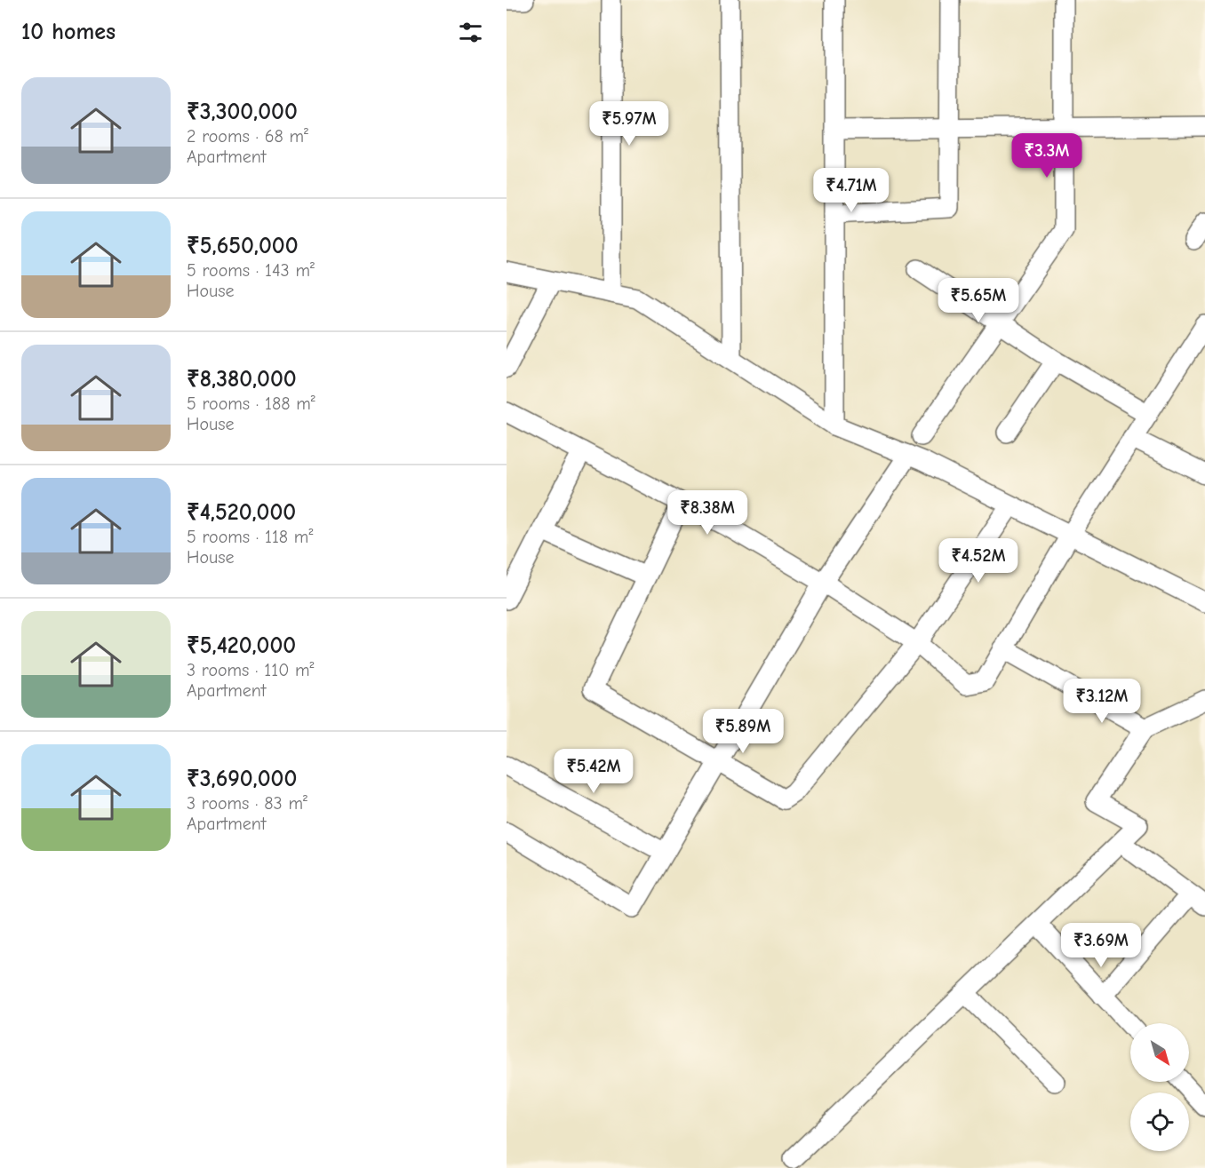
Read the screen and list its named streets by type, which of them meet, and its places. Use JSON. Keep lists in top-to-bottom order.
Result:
{
  "north": "bottom right",
  "page": {
    "heading": "10 homes",
    "list": [
      {
        "name": "₹3,300,000",
        "note": "2 rooms · 68 m² · Apartment"
      },
      {
        "name": "₹5,650,000",
        "note": "5 rooms · 143 m² · House"
      },
      {
        "name": "₹8,380,000",
        "note": "5 rooms · 188 m² · House"
      },
      {
        "name": "₹4,520,000",
        "note": "5 rooms · 118 m² · House"
      },
      {
        "name": "₹5,420,000",
        "note": "3 rooms · 110 m² · Apartment"
      },
      {
        "name": "₹3,690,000",
        "note": "3 rooms · 83 m² · Apartment"
      }
    ],
    "price": [
      "₹5.97M",
      "₹3.3M",
      "₹4.71M",
      "₹5.65M",
      "₹8.38M",
      "₹4.52M",
      "₹3.12M",
      "₹5.89M",
      "₹5.42M",
      "₹3.69M"
    ]
  }
}
